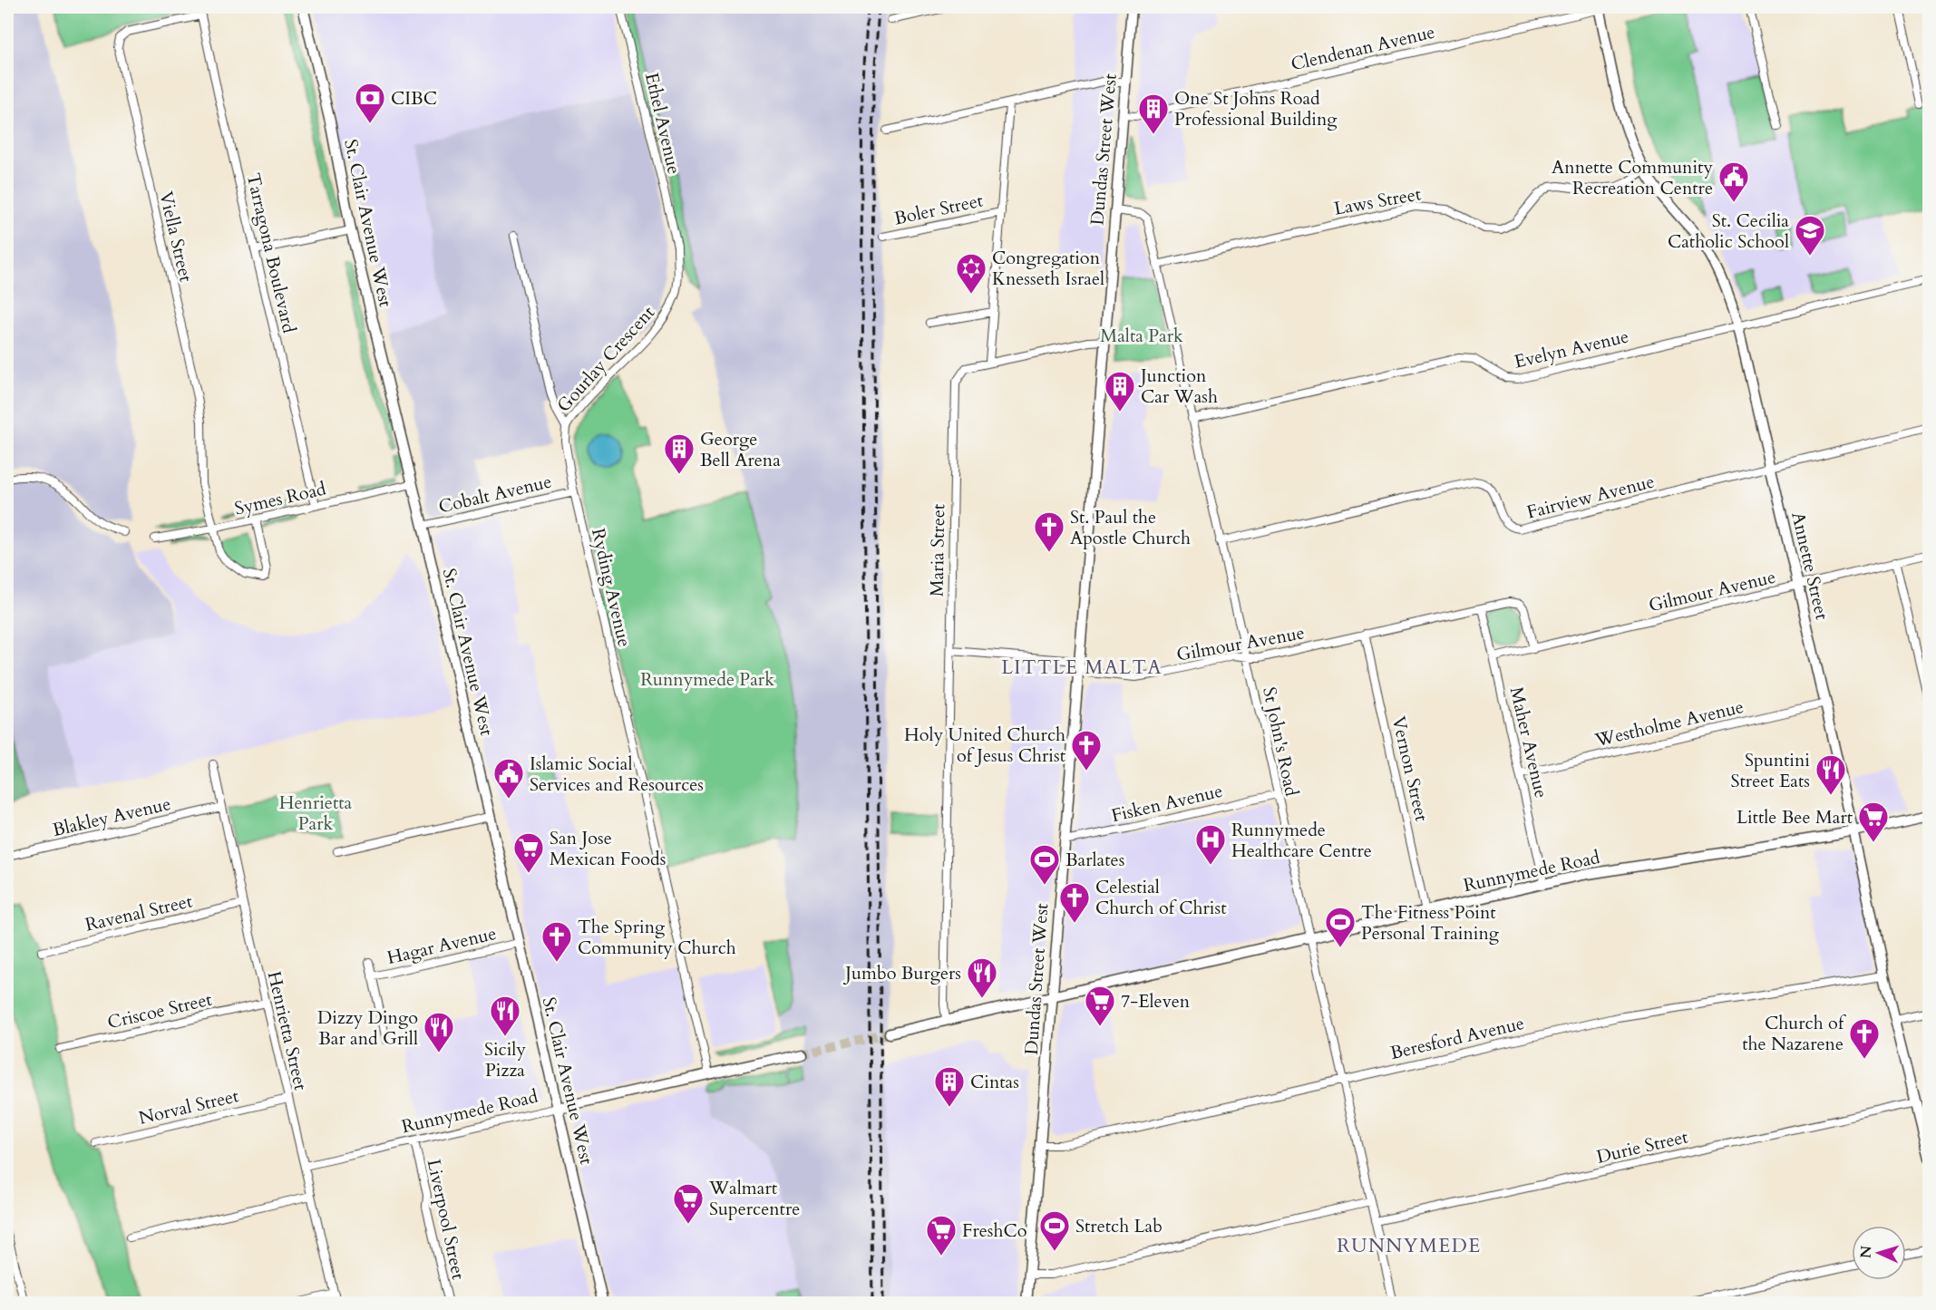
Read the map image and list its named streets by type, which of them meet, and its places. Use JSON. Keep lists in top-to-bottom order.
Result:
{
  "streets": {
    "main road": [
      "Dundas Street West",
      "St. Clair Avenue West",
      "Annette Street",
      "Runnymede Road"
    ],
    "street": [
      "Clendenan Avenue",
      "Ethel Avenue",
      "Laws Street",
      "Boler Street",
      "Viella Street",
      "Tarragona Boulevard",
      "Evelyn Avenue",
      "Gourlay Crescent",
      "Cobalt Avenue",
      "Fairview Avenue",
      "Symes Road",
      "Maria Street",
      "Ryding Avenue",
      "Gilmour Avenue",
      "Westholme Avenue",
      "St John's Road",
      "Maher Avenue",
      "Vernon Street",
      "Fisken Avenue",
      "Blakley Avenue",
      "Ravenal Street",
      "Hagar Avenue",
      "Criscoe Street",
      "Henrietta Street",
      "Beresford Avenue",
      "Norval Street",
      "Durie Street",
      "Liverpool Street"
    ]
  },
  "crossings": [
    ["Clendenan Avenue", "Dundas Street West"],
    ["Clendenan Avenue", "Annette Street"],
    ["Ethel Avenue", "Gourlay Crescent"],
    ["Dundas Street West", "Maria Street"],
    ["Dundas Street West", "Gilmour Avenue"],
    ["Dundas Street West", "St John's Road"],
    ["Dundas Street West", "Fisken Avenue"],
    ["Dundas Street West", "Runnymede Road"],
    ["Dundas Street West", "Beresford Avenue"],
    ["Laws Street", "Annette Street"],
    ["Laws Street", "St John's Road"],
    ["St. Clair Avenue West", "Cobalt Avenue"],
    ["St. Clair Avenue West", "Symes Road"],
    ["St. Clair Avenue West", "Runnymede Road"],
    ["St. Clair Avenue West", "Hagar Avenue"],
    ["Viella Street", "Tarragona Boulevard"],
    ["Viella Street", "Symes Road"],
    ["Tarragona Boulevard", "Symes Road"],
    ["Evelyn Avenue", "Annette Street"],
    ["Evelyn Avenue", "St John's Road"],
    ["Gourlay Crescent", "Ryding Avenue"],
    ["Cobalt Avenue", "Ryding Avenue"],
    ["Fairview Avenue", "Annette Street"],
    ["Fairview Avenue", "St John's Road"],
    ["Maria Street", "Gilmour Avenue"],
    ["Maria Street", "Runnymede Road"],
    ["Annette Street", "Gilmour Avenue"],
    ["Annette Street", "Westholme Avenue"],
    ["Annette Street", "Runnymede Road"],
    ["Annette Street", "Beresford Avenue"],
    ["Annette Street", "Durie Street"],
    ["Ryding Avenue", "Runnymede Road"],
    ["Gilmour Avenue", "St John's Road"],
    ["Gilmour Avenue", "Maher Avenue"],
    ["Gilmour Avenue", "Vernon Street"],
    ["Westholme Avenue", "Maher Avenue"],
    ["St John's Road", "Fisken Avenue"],
    ["St John's Road", "Runnymede Road"],
    ["St John's Road", "Beresford Avenue"],
    ["St John's Road", "Durie Street"],
    ["Maher Avenue", "Runnymede Road"],
    ["Vernon Street", "Runnymede Road"],
    ["Blakley Avenue", "Henrietta Street"],
    ["Runnymede Road", "Henrietta Street"],
    ["Runnymede Road", "Liverpool Street"],
    ["Ravenal Street", "Henrietta Street"],
    ["Criscoe Street", "Henrietta Street"],
    ["Henrietta Street", "Norval Street"]
  ],
  "districts": ["LITTLE MALTA", "RUNNYMEDE"],
  "parks": ["Malta Park", "Runnymede Park", "Henrietta Park"],
  "places": {
    "bank": ["CIBC"],
    "building": [
      "One St Johns Road Professional Building",
      "Junction Car Wash",
      "George Bell Arena",
      "Cintas"
    ],
    "public building": ["Annette Community Recreation Centre", "Islamic Social Services and Resources"],
    "school or university": ["St. Cecilia Catholic School"],
    "synagogue": ["Congregation Knesseth Israel"],
    "church": [
      "St. Paul the Apostle Church",
      "Holy United Church of Jesus Christ",
      "Celestial Church of Christ",
      "The Spring Community Church",
      "Church of the Nazarene"
    ],
    "restaurant": [
      "Spuntini Street Eats",
      "Jumbo Burgers",
      "Sicily Pizza",
      "Dizzy Dingo Bar and Grill"
    ],
    "supermarket": [
      "Little Bee Mart",
      "San Jose Mexican Foods",
      "7-Eleven",
      "Walmart Supercentre",
      "FreshCo"
    ],
    "hospital": ["Runnymede Healthcare Centre"],
    "sports": ["Barlates", "The Fitness Point Personal Training", "Stretch Lab"]
  },
  "north": "left"
}
